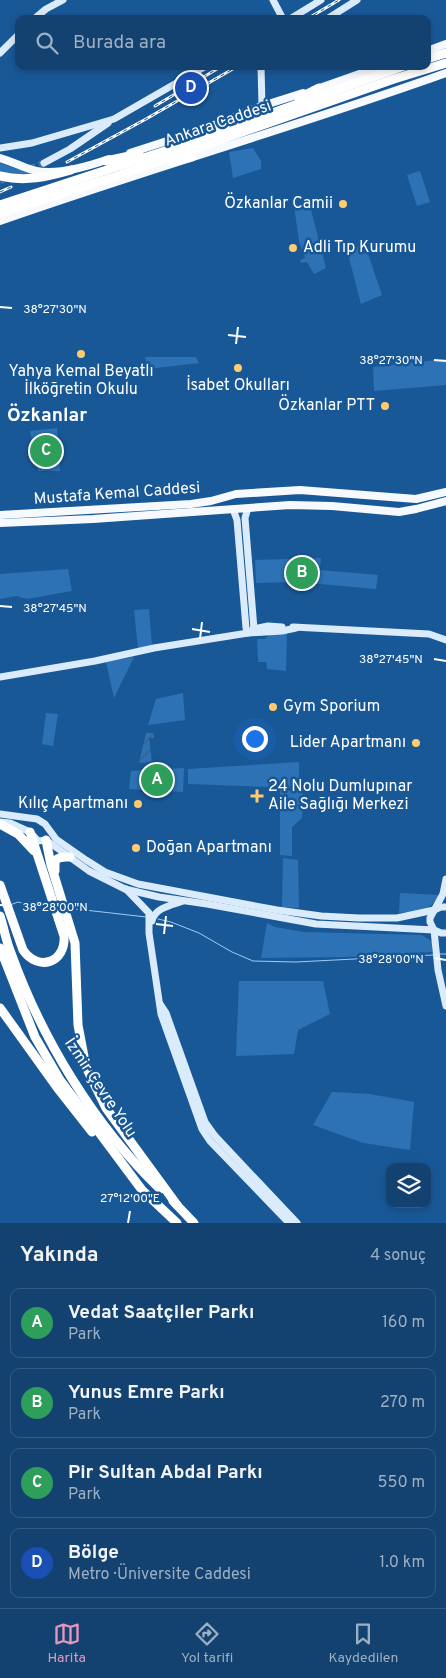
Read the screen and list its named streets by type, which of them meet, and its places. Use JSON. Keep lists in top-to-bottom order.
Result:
{
  "streets": {
    "highway": ["Ankara Caddesi", "İzmir Çevre Yolu"],
    "main road": ["Mustafa Kemal Caddesi"]
  },
  "districts": ["Özkanlar"],
  "places": {
    "other": [
      "Özkanlar Camii",
      "Adli Tıp Kurumu",
      "Yahya Kemal Beyatlı İlköğretin Okulu",
      "İsabet Okulları",
      "Özkanlar PTT",
      "Gym Sporium",
      "Lider Apartmanı",
      "Kılıç Apartmanı",
      "Doğan Apartmanı"
    ],
    "health": ["24 Nolu Dumlupınar Aile Sağlığı Merkezi"]
  },
  "page": {
    "search": "Burada ara",
    "pins": [
      "D",
      "C",
      "B",
      "A"
    ],
    "heading": ["Yakında", "4 sonuç"],
    "list": [
      {
        "mark": "A",
        "name": "Vedat Saatçiler Parkı",
        "note": "Park",
        "value": "160 m"
      },
      {
        "mark": "B",
        "name": "Yunus Emre Parkı",
        "note": "Park",
        "value": "270 m"
      },
      {
        "mark": "C",
        "name": "Pir Sultan Abdal Parkı",
        "note": "Park",
        "value": "550 m"
      },
      {
        "mark": "D",
        "name": "Bölge",
        "note": "Metro · Üniversite Caddesi",
        "value": "1.0 km"
      }
    ],
    "nav": ["Harita", "Yol tarifi", "Kaydedilen"]
  },
  "coordinates": [
    "38°27'30\"N",
    "38°27'45\"N",
    "38°28'00\"N",
    "27°12'00\"E"
  ]
}
